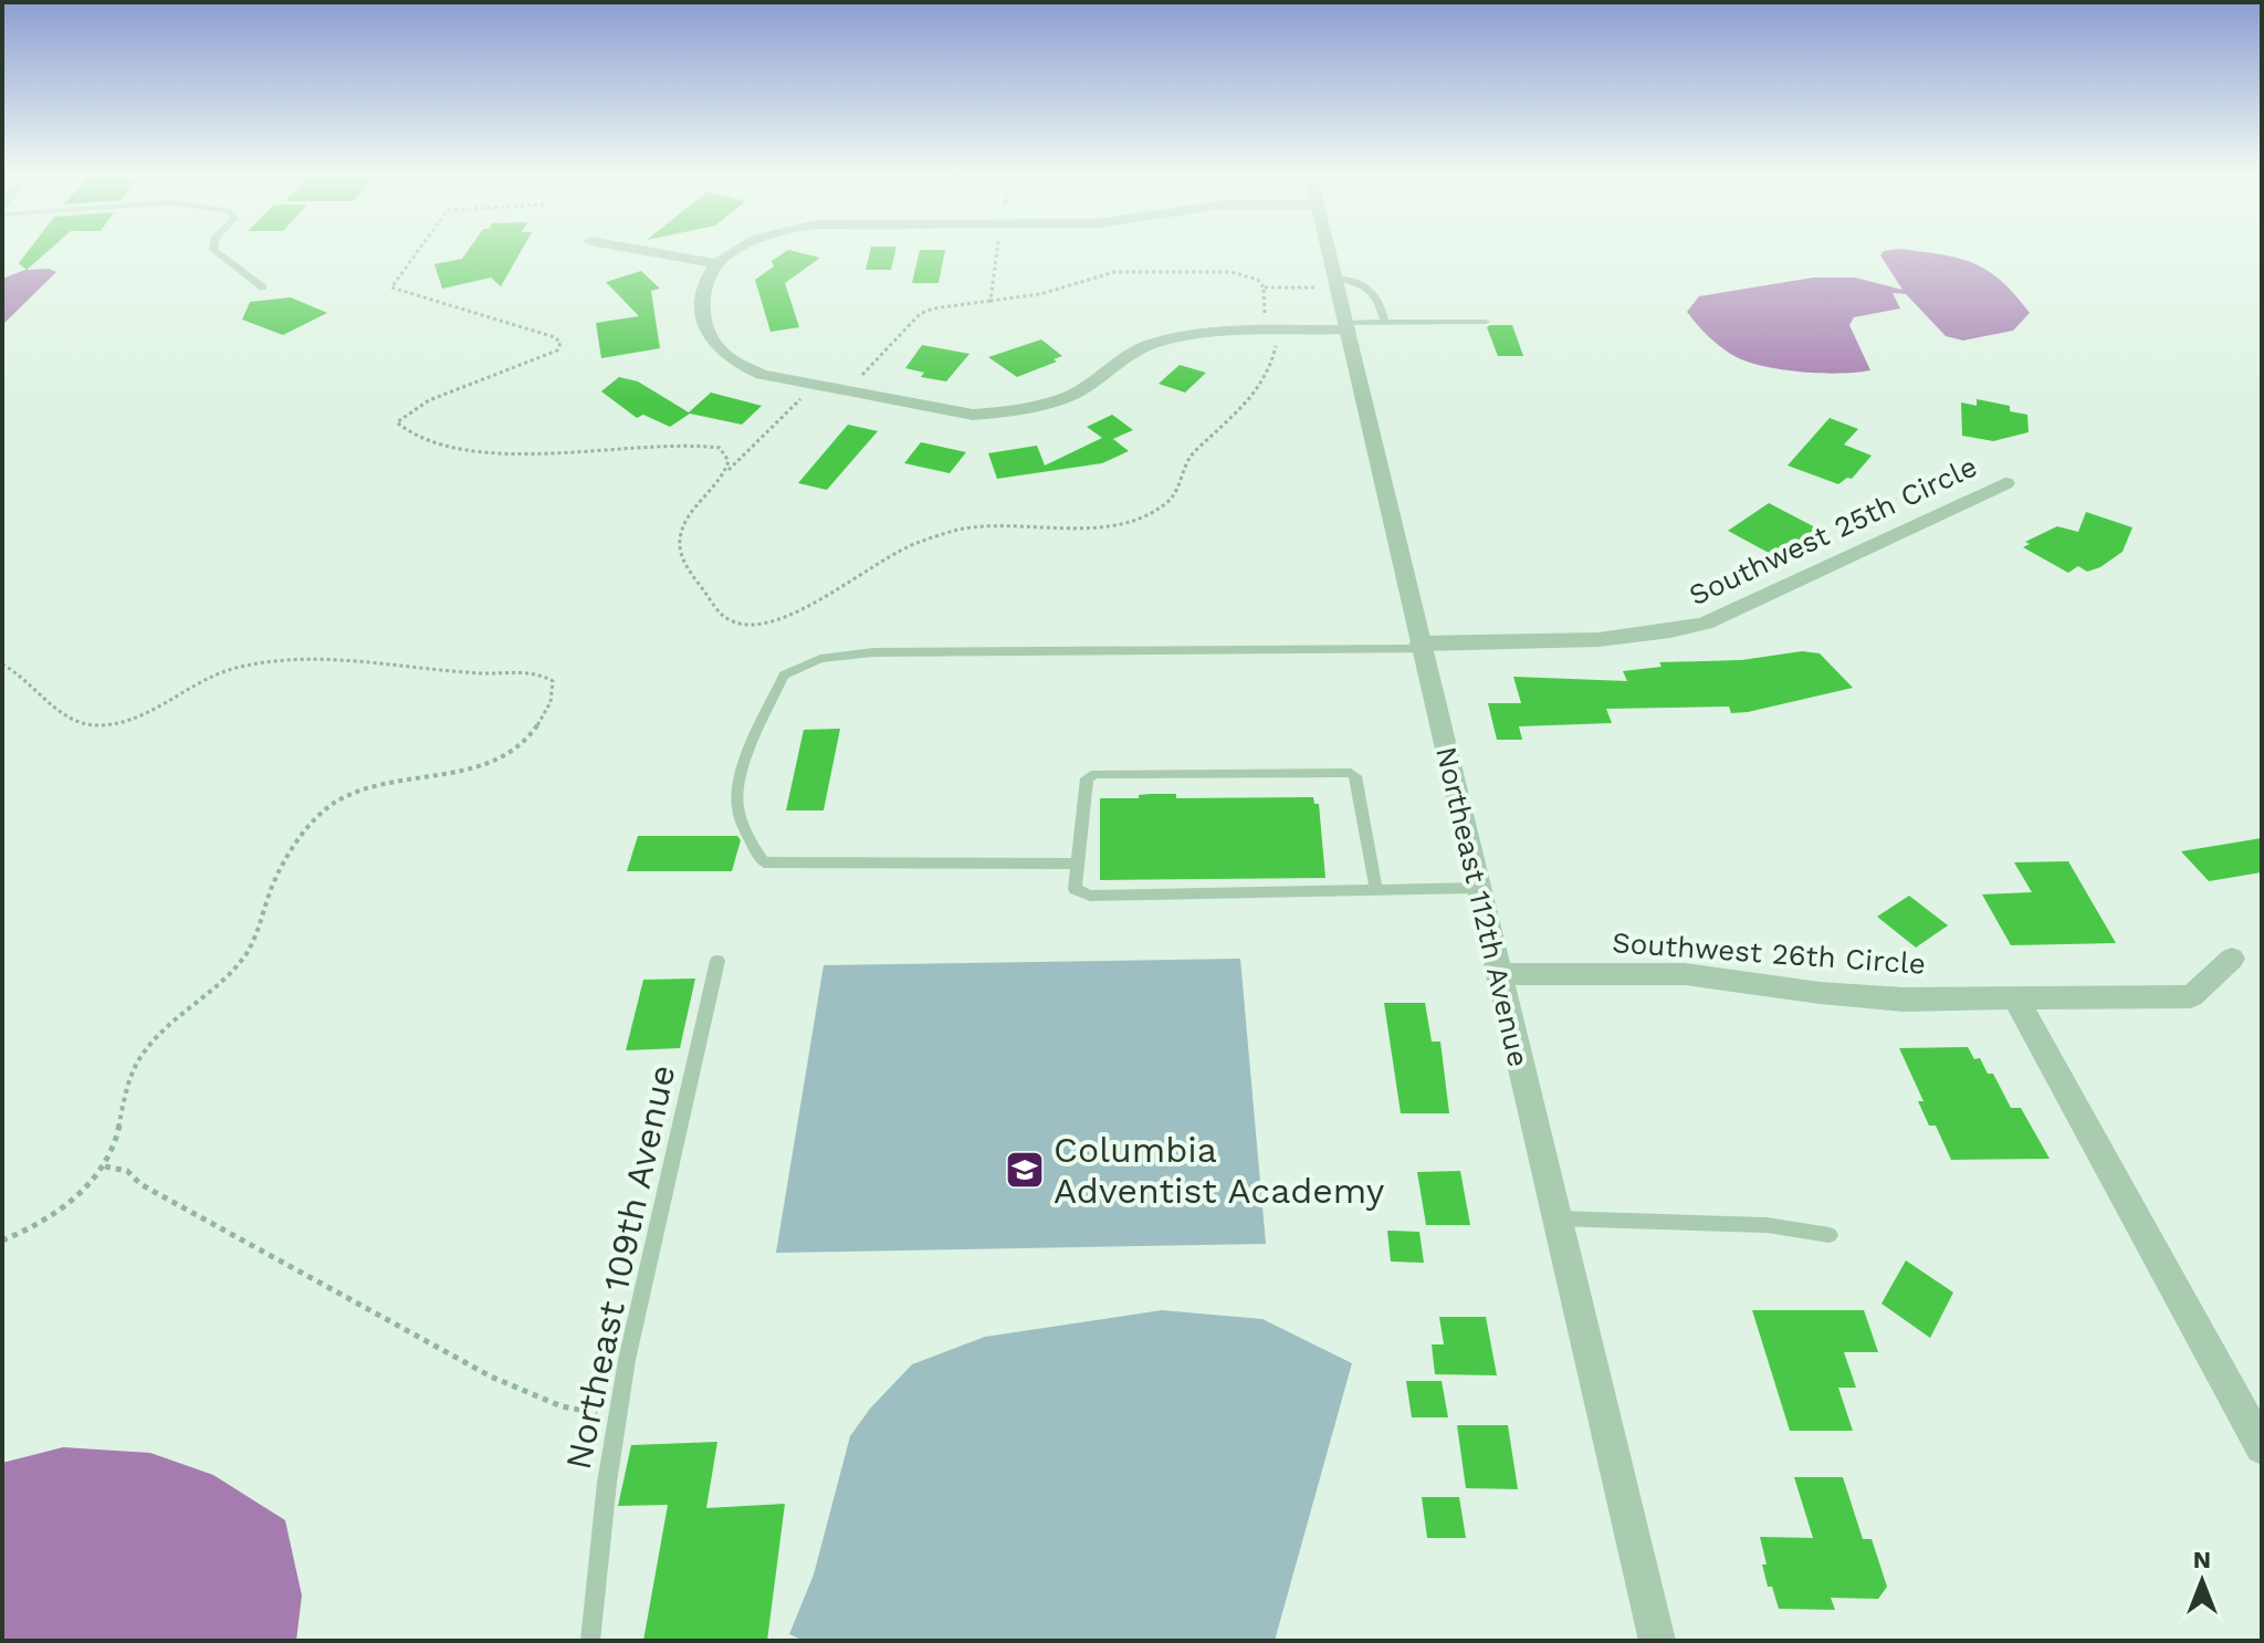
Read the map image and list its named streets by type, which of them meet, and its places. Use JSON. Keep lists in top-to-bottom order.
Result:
{
  "streets": {
    "street": ["Southwest 25th Circle", "Northeast 112th Avenue", "Southwest 26th Circle"],
    "lane": ["Northeast 109th Avenue"]
  },
  "crossings": [
    ["Southwest 25th Circle", "Northeast 112th Avenue"],
    ["Northeast 112th Avenue", "Southwest 26th Circle"]
  ],
  "places": {
    "school or university": ["Columbia Adventist Academy"]
  },
  "north": "top"
}
